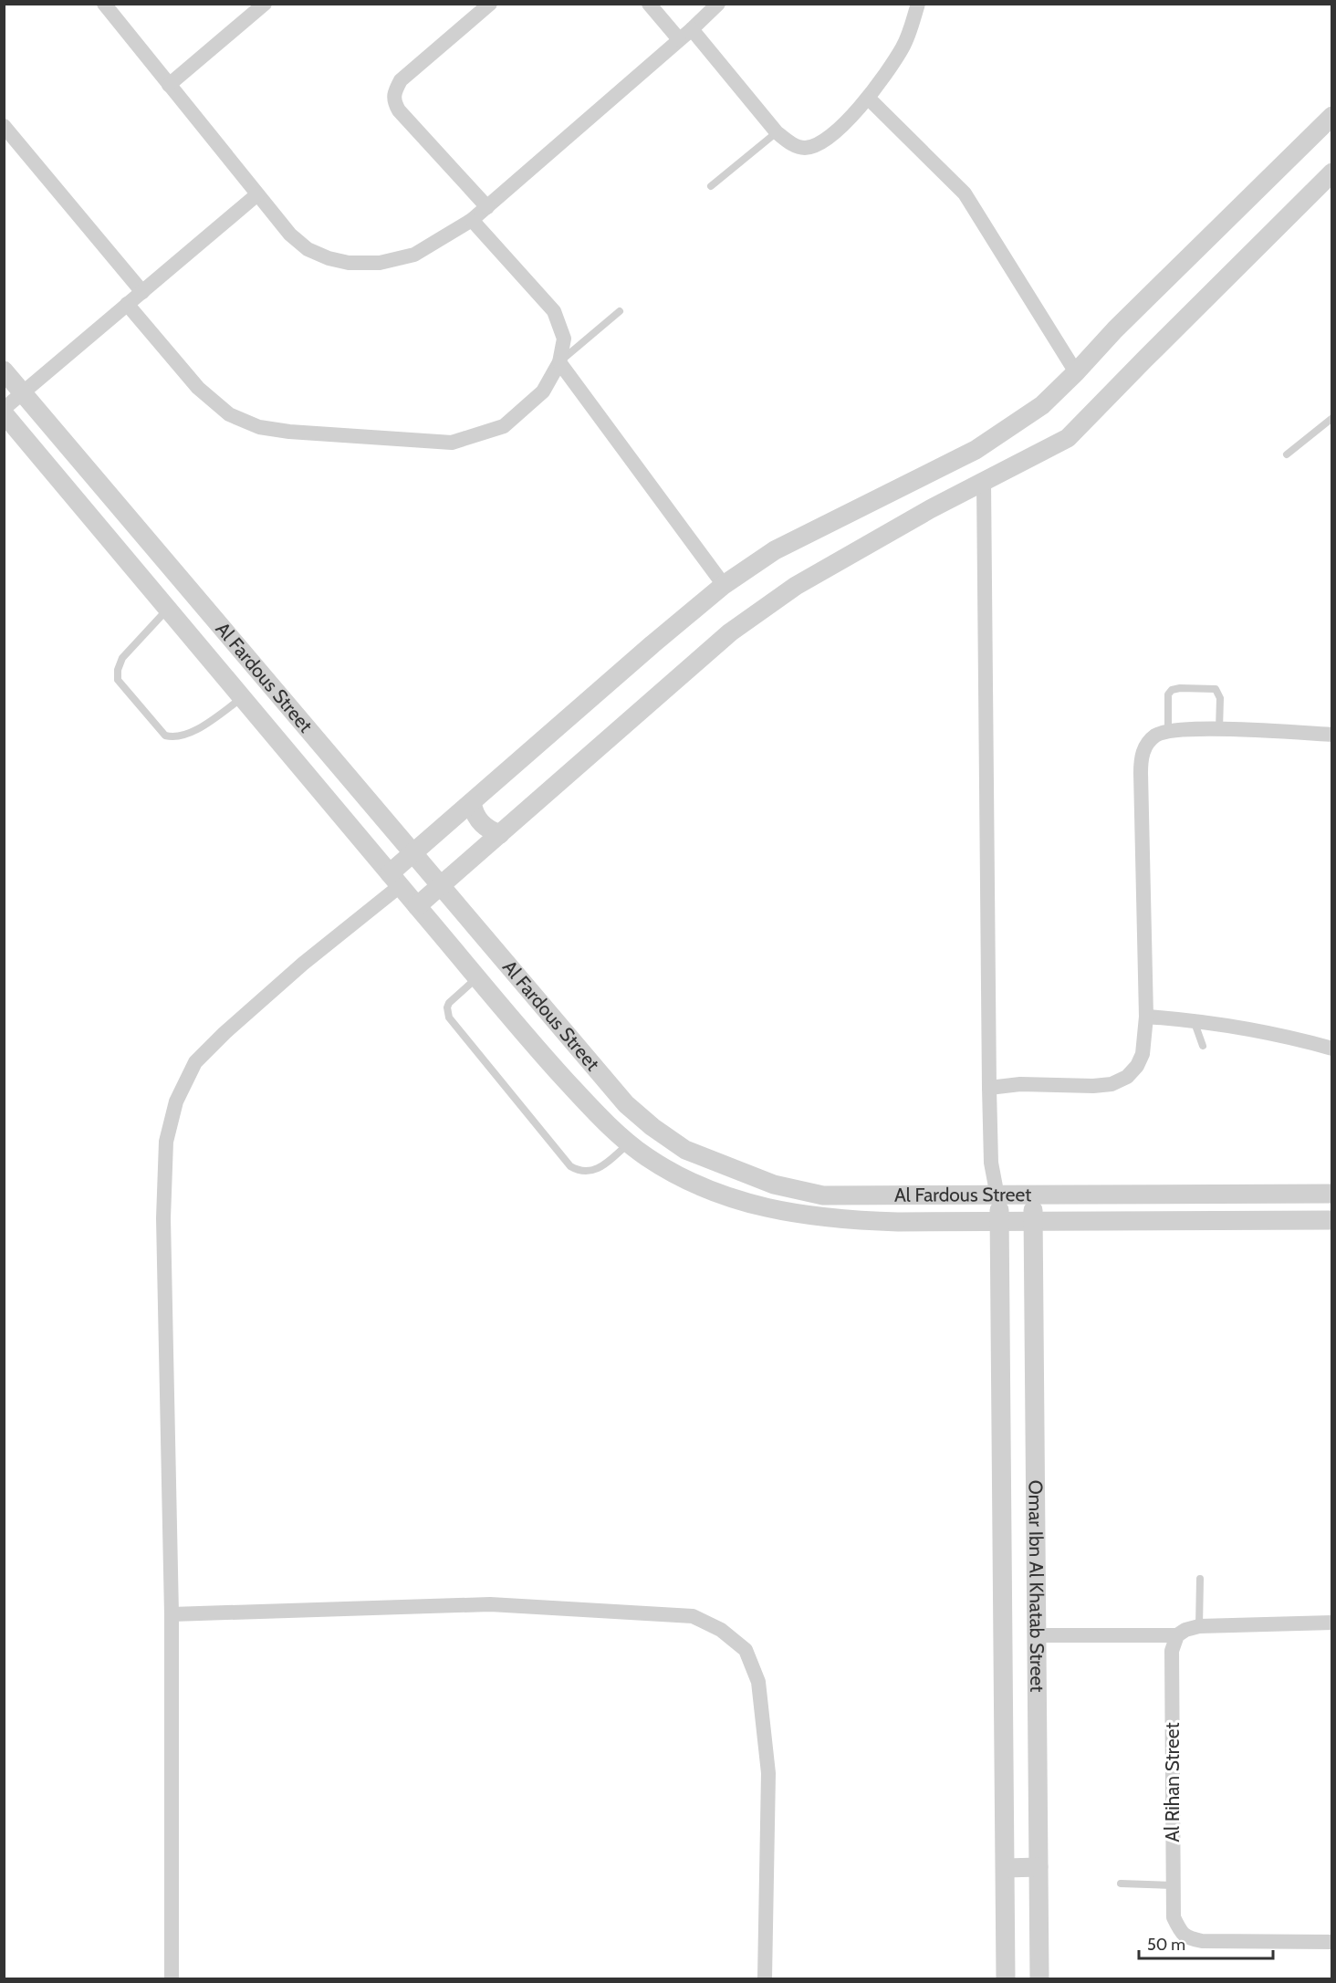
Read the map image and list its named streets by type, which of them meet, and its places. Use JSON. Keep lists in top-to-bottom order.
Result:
{
  "streets": {
    "street": ["Al Fardous Street", "Omar Ibn Al Khatab Street", "Al Rihan Street"]
  },
  "crossings": [
    ["Al Fardous Street", "Omar Ibn Al Khatab Street"]
  ],
  "scale_bar": "50 m"
}
